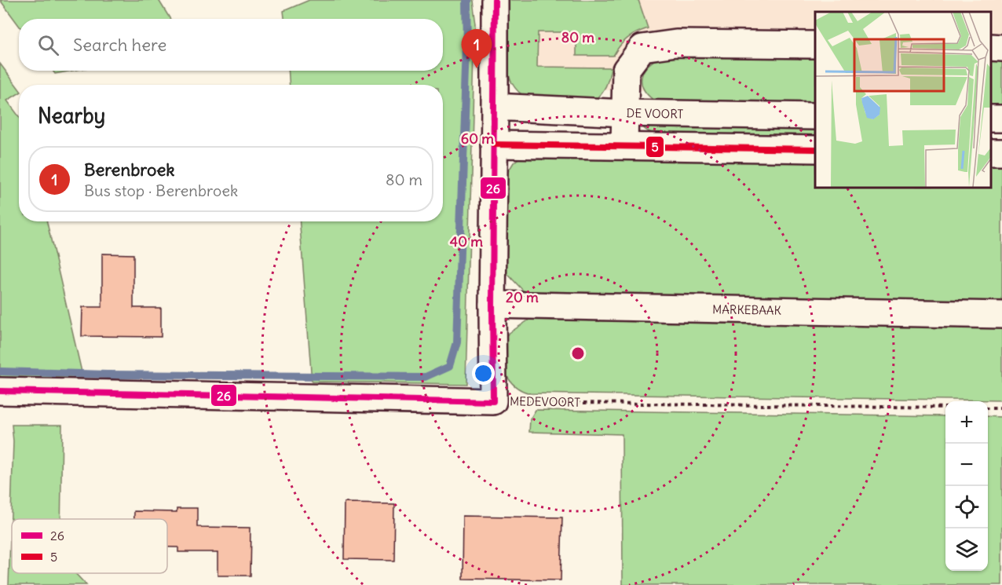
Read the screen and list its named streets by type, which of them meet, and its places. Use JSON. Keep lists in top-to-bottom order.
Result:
{
  "streets": {
    "street": ["DE VOORT", "MARKEBAAK", "MEDEVOORT"]
  },
  "lines": ["transit line 26", "transit line 5"],
  "legend": ["26", "5"],
  "page": {
    "search": "Search here",
    "pins": "1",
    "heading": "Nearby",
    "list": [
      {
        "mark": "1",
        "name": "Berenbroek",
        "note": "Bus stop · Berenbroek",
        "value": "80 m"
      }
    ],
    "map_buttons": ["+", "−"]
  },
  "rings": [
    "80 m",
    "60 m",
    "40 m",
    "20 m"
  ]
}
